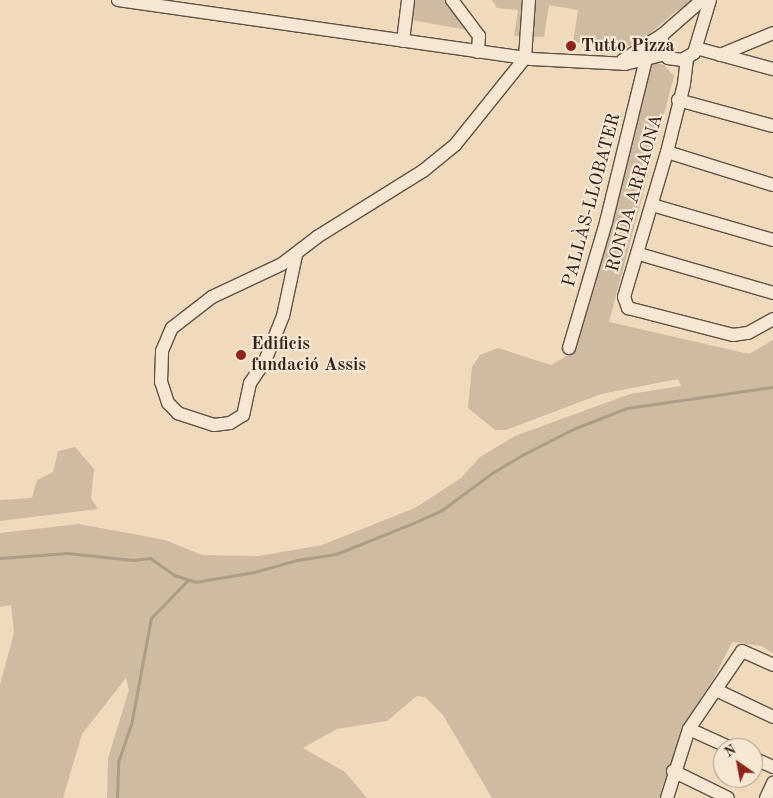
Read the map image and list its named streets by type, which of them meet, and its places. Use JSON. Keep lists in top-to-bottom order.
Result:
{
  "streets": {
    "street": ["RONDA ARRAONA", "PALLÀS-LLOBATER"]
  },
  "places": ["Tutto Pizza", "Edificis fundació Assis"],
  "north": "top left"
}
